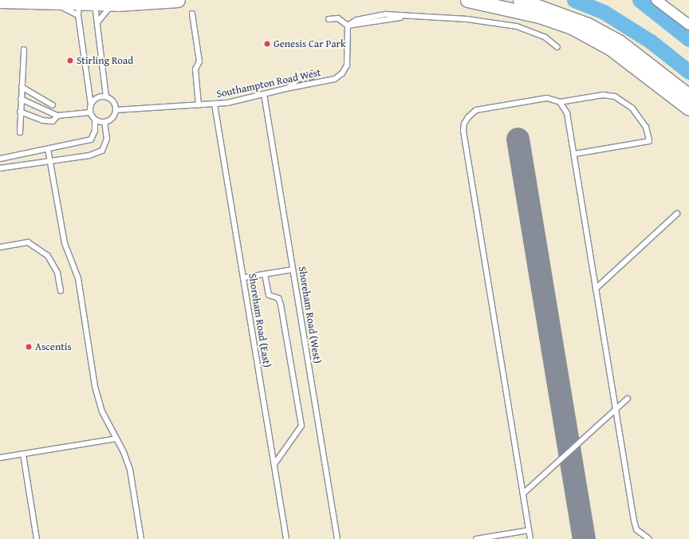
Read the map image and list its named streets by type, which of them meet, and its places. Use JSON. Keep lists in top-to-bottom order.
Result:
{
  "streets": {
    "lane": ["Southampton Road West", "Shoreham Road (West)", "Shoreham Road (East)"]
  },
  "crossings": [
    ["Southampton Road West", "Shoreham Road (West)"],
    ["Southampton Road West", "Shoreham Road (East)"]
  ],
  "places": ["Genesis Car Park", "Stirling Road", "Ascentis"]
}
